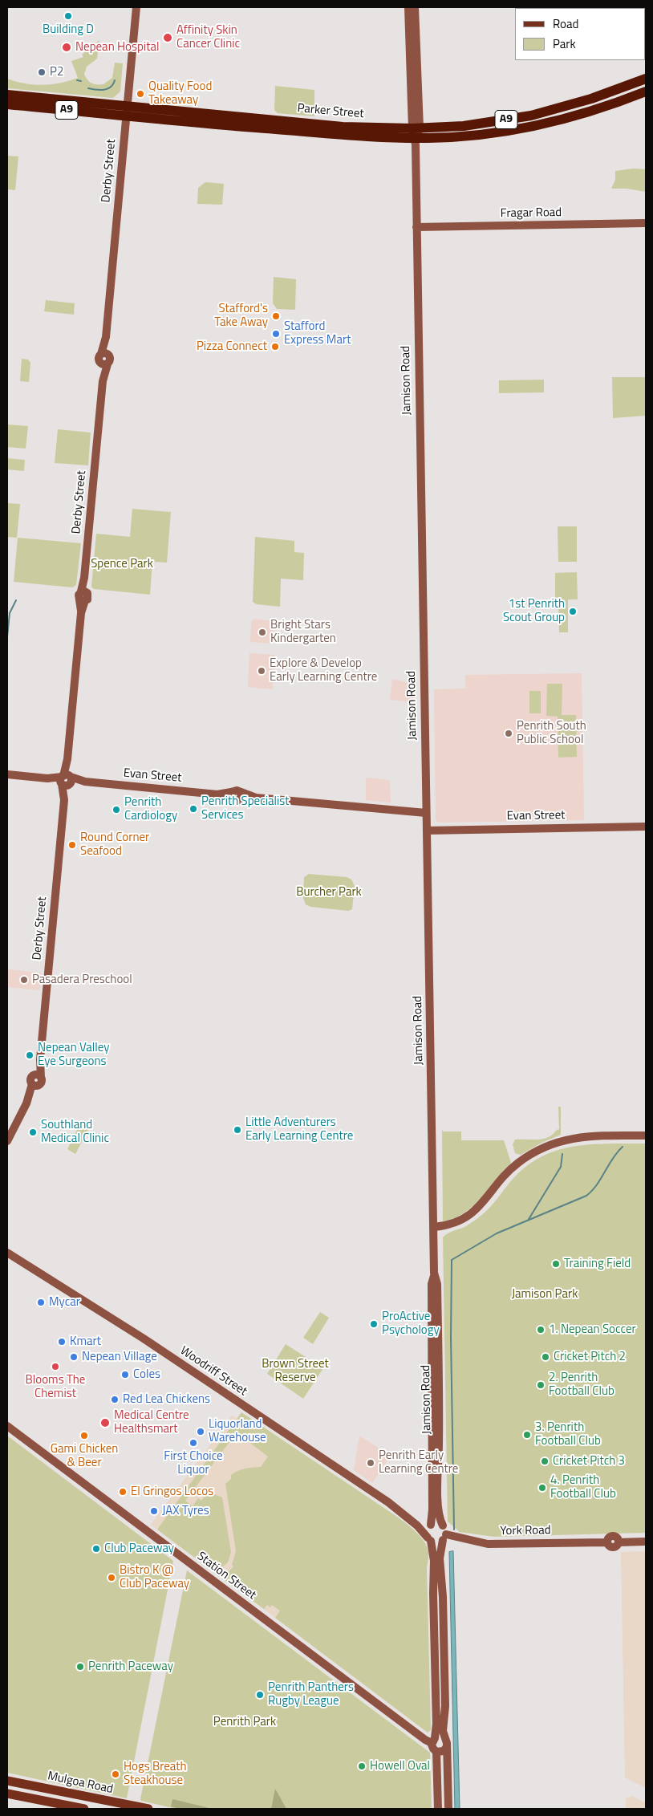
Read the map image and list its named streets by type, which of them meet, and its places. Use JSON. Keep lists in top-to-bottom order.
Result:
{
  "streets": {
    "highway": ["A9", "Parker Street"],
    "main road": ["Mulgoa Road"],
    "street": [
      "Derby Street",
      "Fragar Road",
      "Jamison Road",
      "Evan Street",
      "Woodriff Street",
      "York Road",
      "Station Street"
    ]
  },
  "crossings": [
    ["Parker Street", "Derby Street"],
    ["Parker Street", "Jamison Road"],
    ["Derby Street", "Evan Street"],
    ["Fragar Road", "Jamison Road"],
    ["Jamison Road", "Evan Street"],
    ["Jamison Road", "Woodriff Street"],
    ["Jamison Road", "York Road"],
    ["Woodriff Street", "York Road"]
  ],
  "parks": [
    "Spence Park",
    "Burcher Park",
    "Jamison Park",
    "Brown Street Reserve",
    "Penrith Park"
  ],
  "places": [
    "Building D",
    "Affinity Skin Cancer Clinic",
    "Nepean Hospital",
    "P2",
    "Quality Food Takeaway",
    "Stafford's Take Away",
    "Stafford Express Mart",
    "Pizza Connect",
    "1st Penrith Scout Group",
    "Bright Stars Kindergarten",
    "Explore & Develop Early Learning Centre",
    "Penrith South Public School",
    "Penrith Specialist Services",
    "Penrith Cardiology",
    "Round Corner Seafood",
    "Pasadera Preschool",
    "Nepean Valley Eye Surgeons",
    "Little Adventurers Early Learning Centre",
    "Southland Medical Clinic",
    "Training Field",
    "Mycar",
    "ProActive Psychology",
    "1. Nepean Soccer",
    "Kmart",
    "Nepean Village",
    "Cricket Pitch 2",
    "Blooms The Chemist",
    "Coles",
    "2. Penrith Football Club",
    "Red Lea Chickens",
    "Medical Centre Healthsmart",
    "Liquorland Warehouse",
    "3. Penrith Football Club",
    "Gami Chicken & Beer",
    "First Choice Liquor",
    "Cricket Pitch 3",
    "Penrith Early Learning Centre",
    "4. Penrith Football Club",
    "El Gringos Locos",
    "JAX Tyres",
    "Club Paceway",
    "Bistro K @ Club Paceway",
    "Penrith Paceway",
    "Penrith Panthers Rugby League",
    "Howell Oval",
    "Hogs Breath Steakhouse"
  ],
  "legend": ["Road", "Park"]
}
